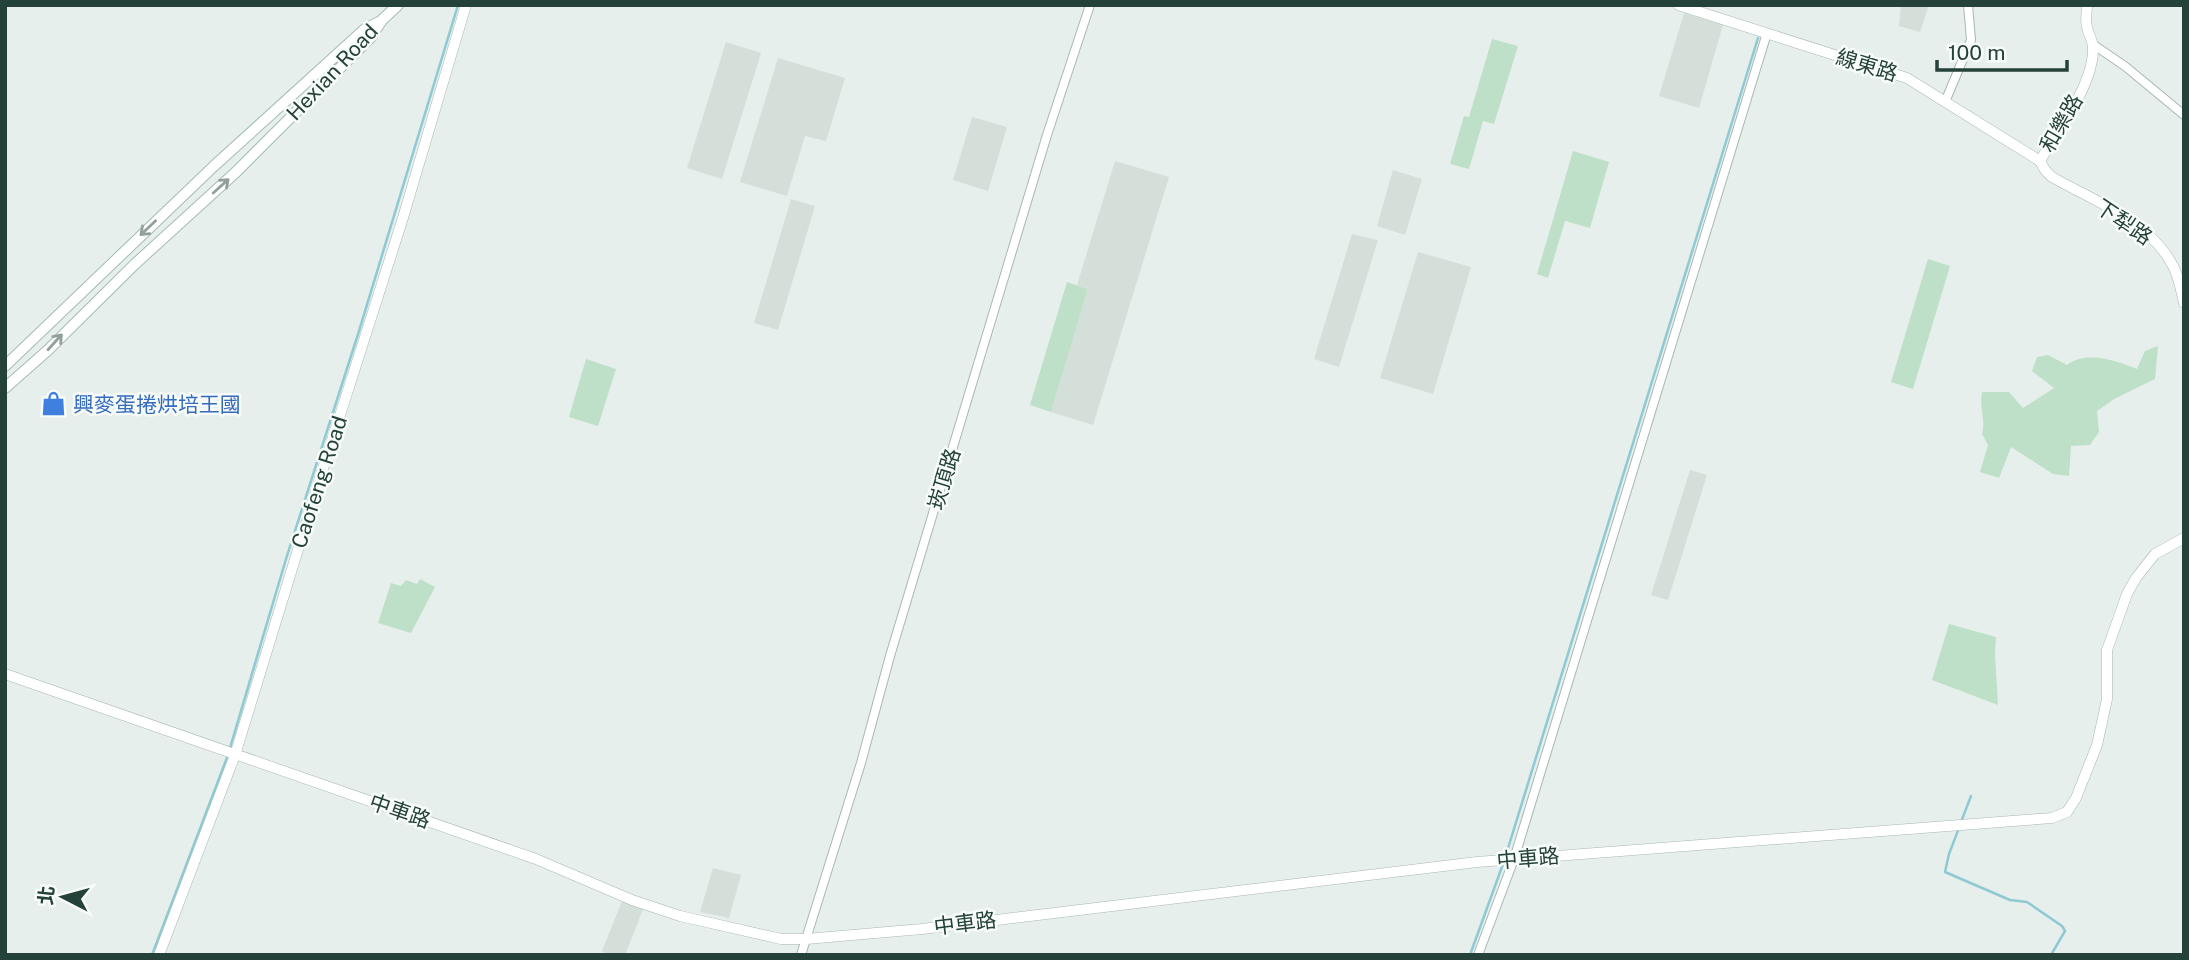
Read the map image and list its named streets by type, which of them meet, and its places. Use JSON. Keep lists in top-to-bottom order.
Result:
{
  "streets": {
    "main road": ["Hexian Road"],
    "street": [
      "線東路",
      "和樂路",
      "下犁路",
      "崁頂路",
      "Caofeng Road",
      "中車路"
    ]
  },
  "crossings": [
    ["線東路", "和樂路"],
    ["線東路", "下犁路"],
    ["和樂路", "下犁路"],
    ["崁頂路", "中車路"],
    ["Caofeng Road", "中車路"]
  ],
  "places": {
    "shop": ["興麥蛋捲烘培王國"]
  },
  "scale_bar": "100 m",
  "north": "left"
}
